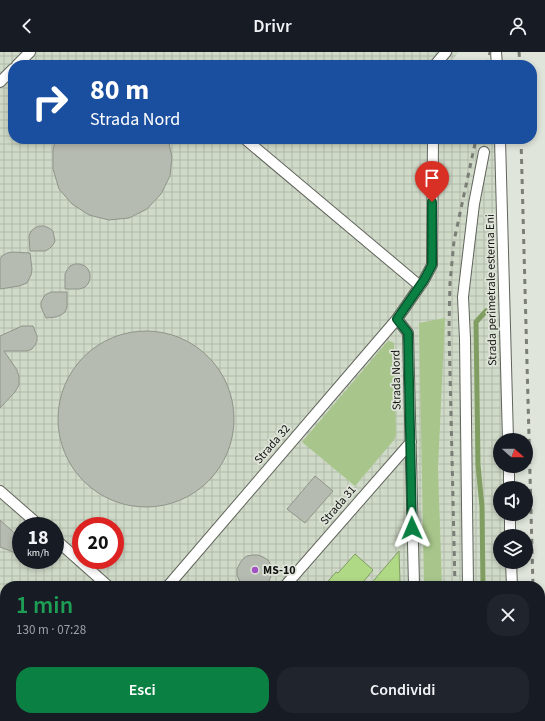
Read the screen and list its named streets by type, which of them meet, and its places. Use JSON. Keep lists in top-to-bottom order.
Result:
{
  "streets": {
    "lane": [
      "Strada perimetrale esterna Eni",
      "Strada Nord",
      "Strada 32",
      "Strada 31"
    ]
  },
  "crossings": [
    ["Strada Nord", "Strada 32"],
    ["Strada Nord", "Strada 31"]
  ],
  "places": ["MS-10"],
  "north": "right",
  "page": {
    "header": "Drivr",
    "turn": ["80 m", "Strada Nord"],
    "speed": "18 km/h",
    "limit": "20",
    "heading": ["1 min", "130 m · 07:28"],
    "buttons": ["Esci", "Condividi"]
  }
}
